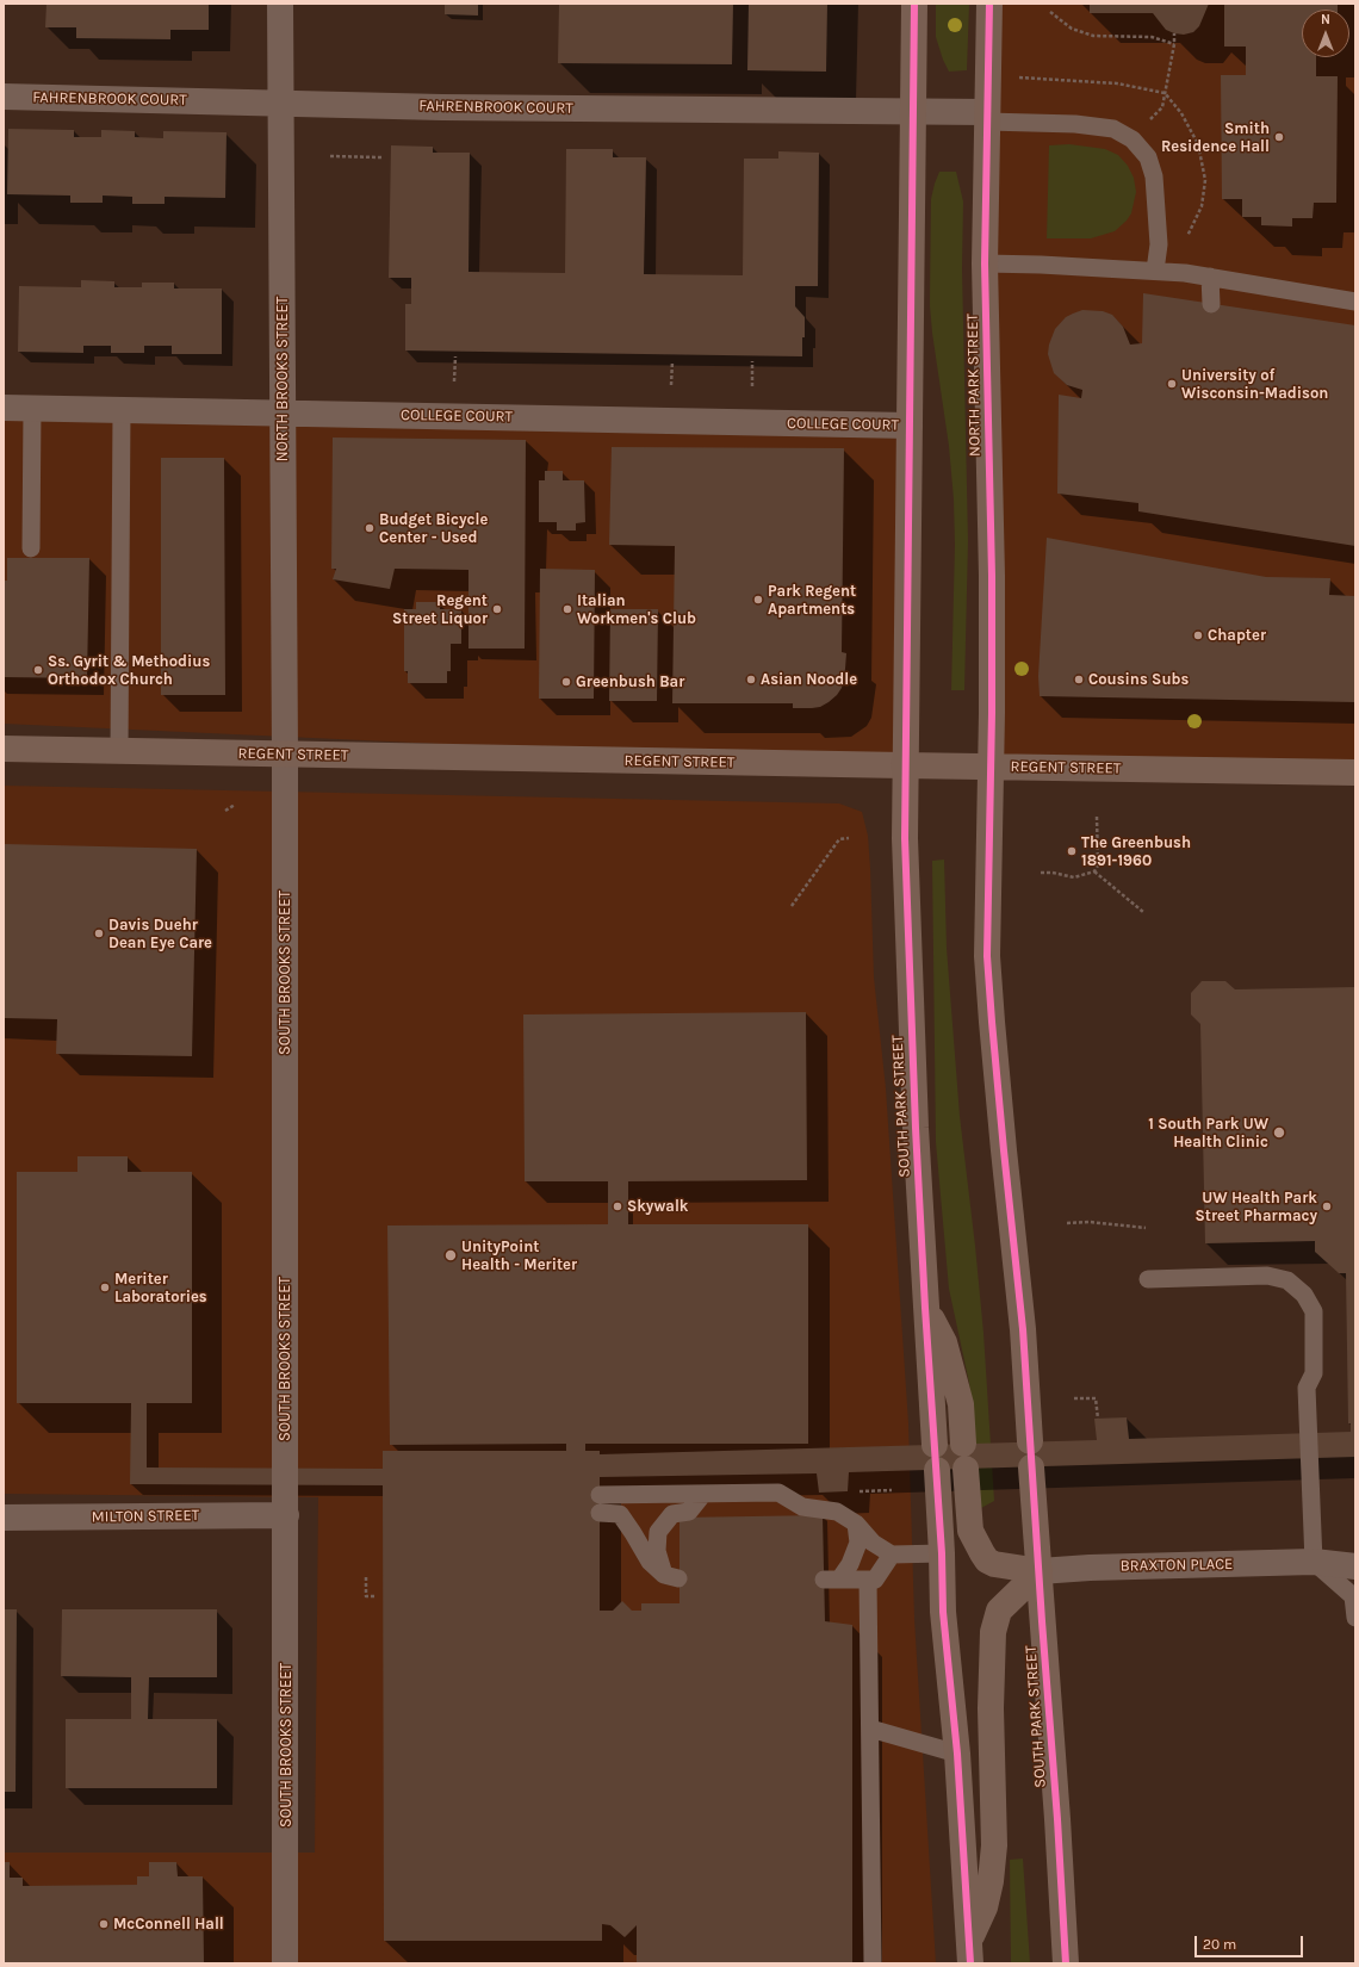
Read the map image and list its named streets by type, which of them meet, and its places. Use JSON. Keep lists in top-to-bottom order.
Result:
{
  "streets": {
    "main road": ["NORTH PARK STREET", "REGENT STREET", "SOUTH PARK STREET"],
    "street": [
      "FAHRENBROOK COURT",
      "NORTH BROOKS STREET",
      "COLLEGE COURT",
      "SOUTH BROOKS STREET",
      "MILTON STREET",
      "BRAXTON PLACE"
    ]
  },
  "crossings": [
    ["FAHRENBROOK COURT", "NORTH BROOKS STREET"],
    ["FAHRENBROOK COURT", "NORTH PARK STREET"],
    ["NORTH BROOKS STREET", "COLLEGE COURT"],
    ["NORTH BROOKS STREET", "REGENT STREET"],
    ["NORTH BROOKS STREET", "SOUTH BROOKS STREET"],
    ["NORTH PARK STREET", "REGENT STREET"],
    ["NORTH PARK STREET", "SOUTH PARK STREET"],
    ["REGENT STREET", "SOUTH BROOKS STREET"],
    ["REGENT STREET", "SOUTH PARK STREET"],
    ["SOUTH BROOKS STREET", "MILTON STREET"],
    ["SOUTH PARK STREET", "BRAXTON PLACE"]
  ],
  "places": [
    "Smith Residence Hall",
    "University of Wisconsin-Madison",
    "Budget Bicycle Center - Used",
    "Park Regent Apartments",
    "Regent Street Liquor",
    "Italian Workmen's Club",
    "Chapter",
    "Ss. Gyrit & Methodius Orthodox Church",
    "Asian Noodle",
    "Cousins Subs",
    "Greenbush Bar",
    "The Greenbush 1891-1960",
    "Davis Duehr Dean Eye Care",
    "1 South Park UW Health Clinic",
    "Skywalk",
    "UW Health Park Street Pharmacy",
    "UnityPoint Health - Meriter",
    "Meriter Laboratories",
    "McConnell Hall"
  ],
  "scale_bar": "20 m",
  "north": "top"
}
